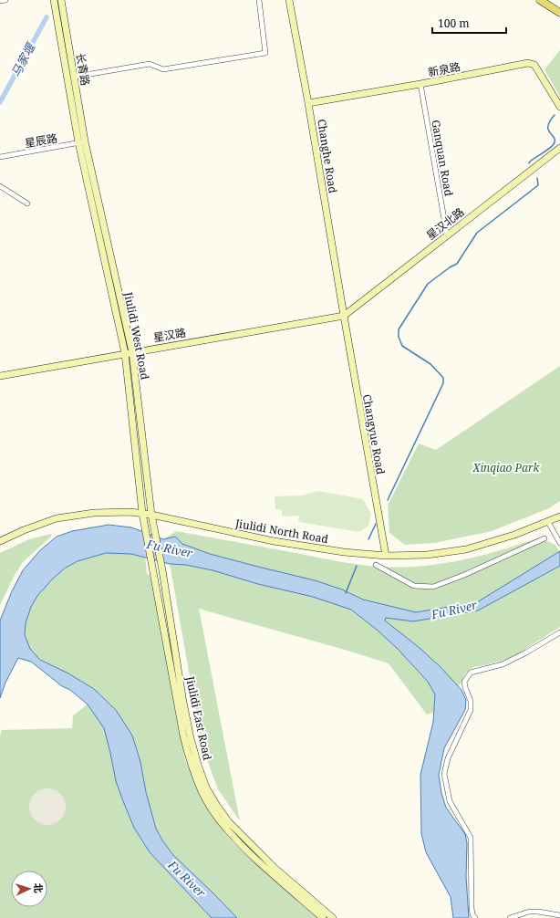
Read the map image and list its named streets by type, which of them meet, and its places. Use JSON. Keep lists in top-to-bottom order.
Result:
{
  "streets": {
    "street": [
      "长青路",
      "新泉路",
      "星辰路",
      "Changhe Road",
      "Ganquan Road",
      "星汉北路",
      "星汉路",
      "Jiulidi West Road",
      "Changyue Road",
      "Jiulidi North Road",
      "Jiulidi East Road"
    ]
  },
  "crossings": [
    ["长青路", "星辰路"],
    ["长青路", "Jiulidi West Road"],
    ["新泉路", "Changhe Road"],
    ["新泉路", "Ganquan Road"],
    ["星辰路", "Jiulidi West Road"],
    ["Changhe Road", "星汉北路"],
    ["Changhe Road", "星汉路"],
    ["Changhe Road", "Changyue Road"],
    ["Ganquan Road", "星汉北路"],
    ["星汉北路", "星汉路"],
    ["星汉北路", "Changyue Road"],
    ["星汉路", "Jiulidi West Road"],
    ["星汉路", "Changyue Road"],
    ["Jiulidi West Road", "Jiulidi North Road"],
    ["Jiulidi West Road", "Jiulidi East Road"],
    ["Changyue Road", "Jiulidi North Road"]
  ],
  "water": ["马家堰", "Fu River"],
  "parks": ["Xinqiao Park"],
  "scale_bar": "100 m",
  "north": "right"
}
